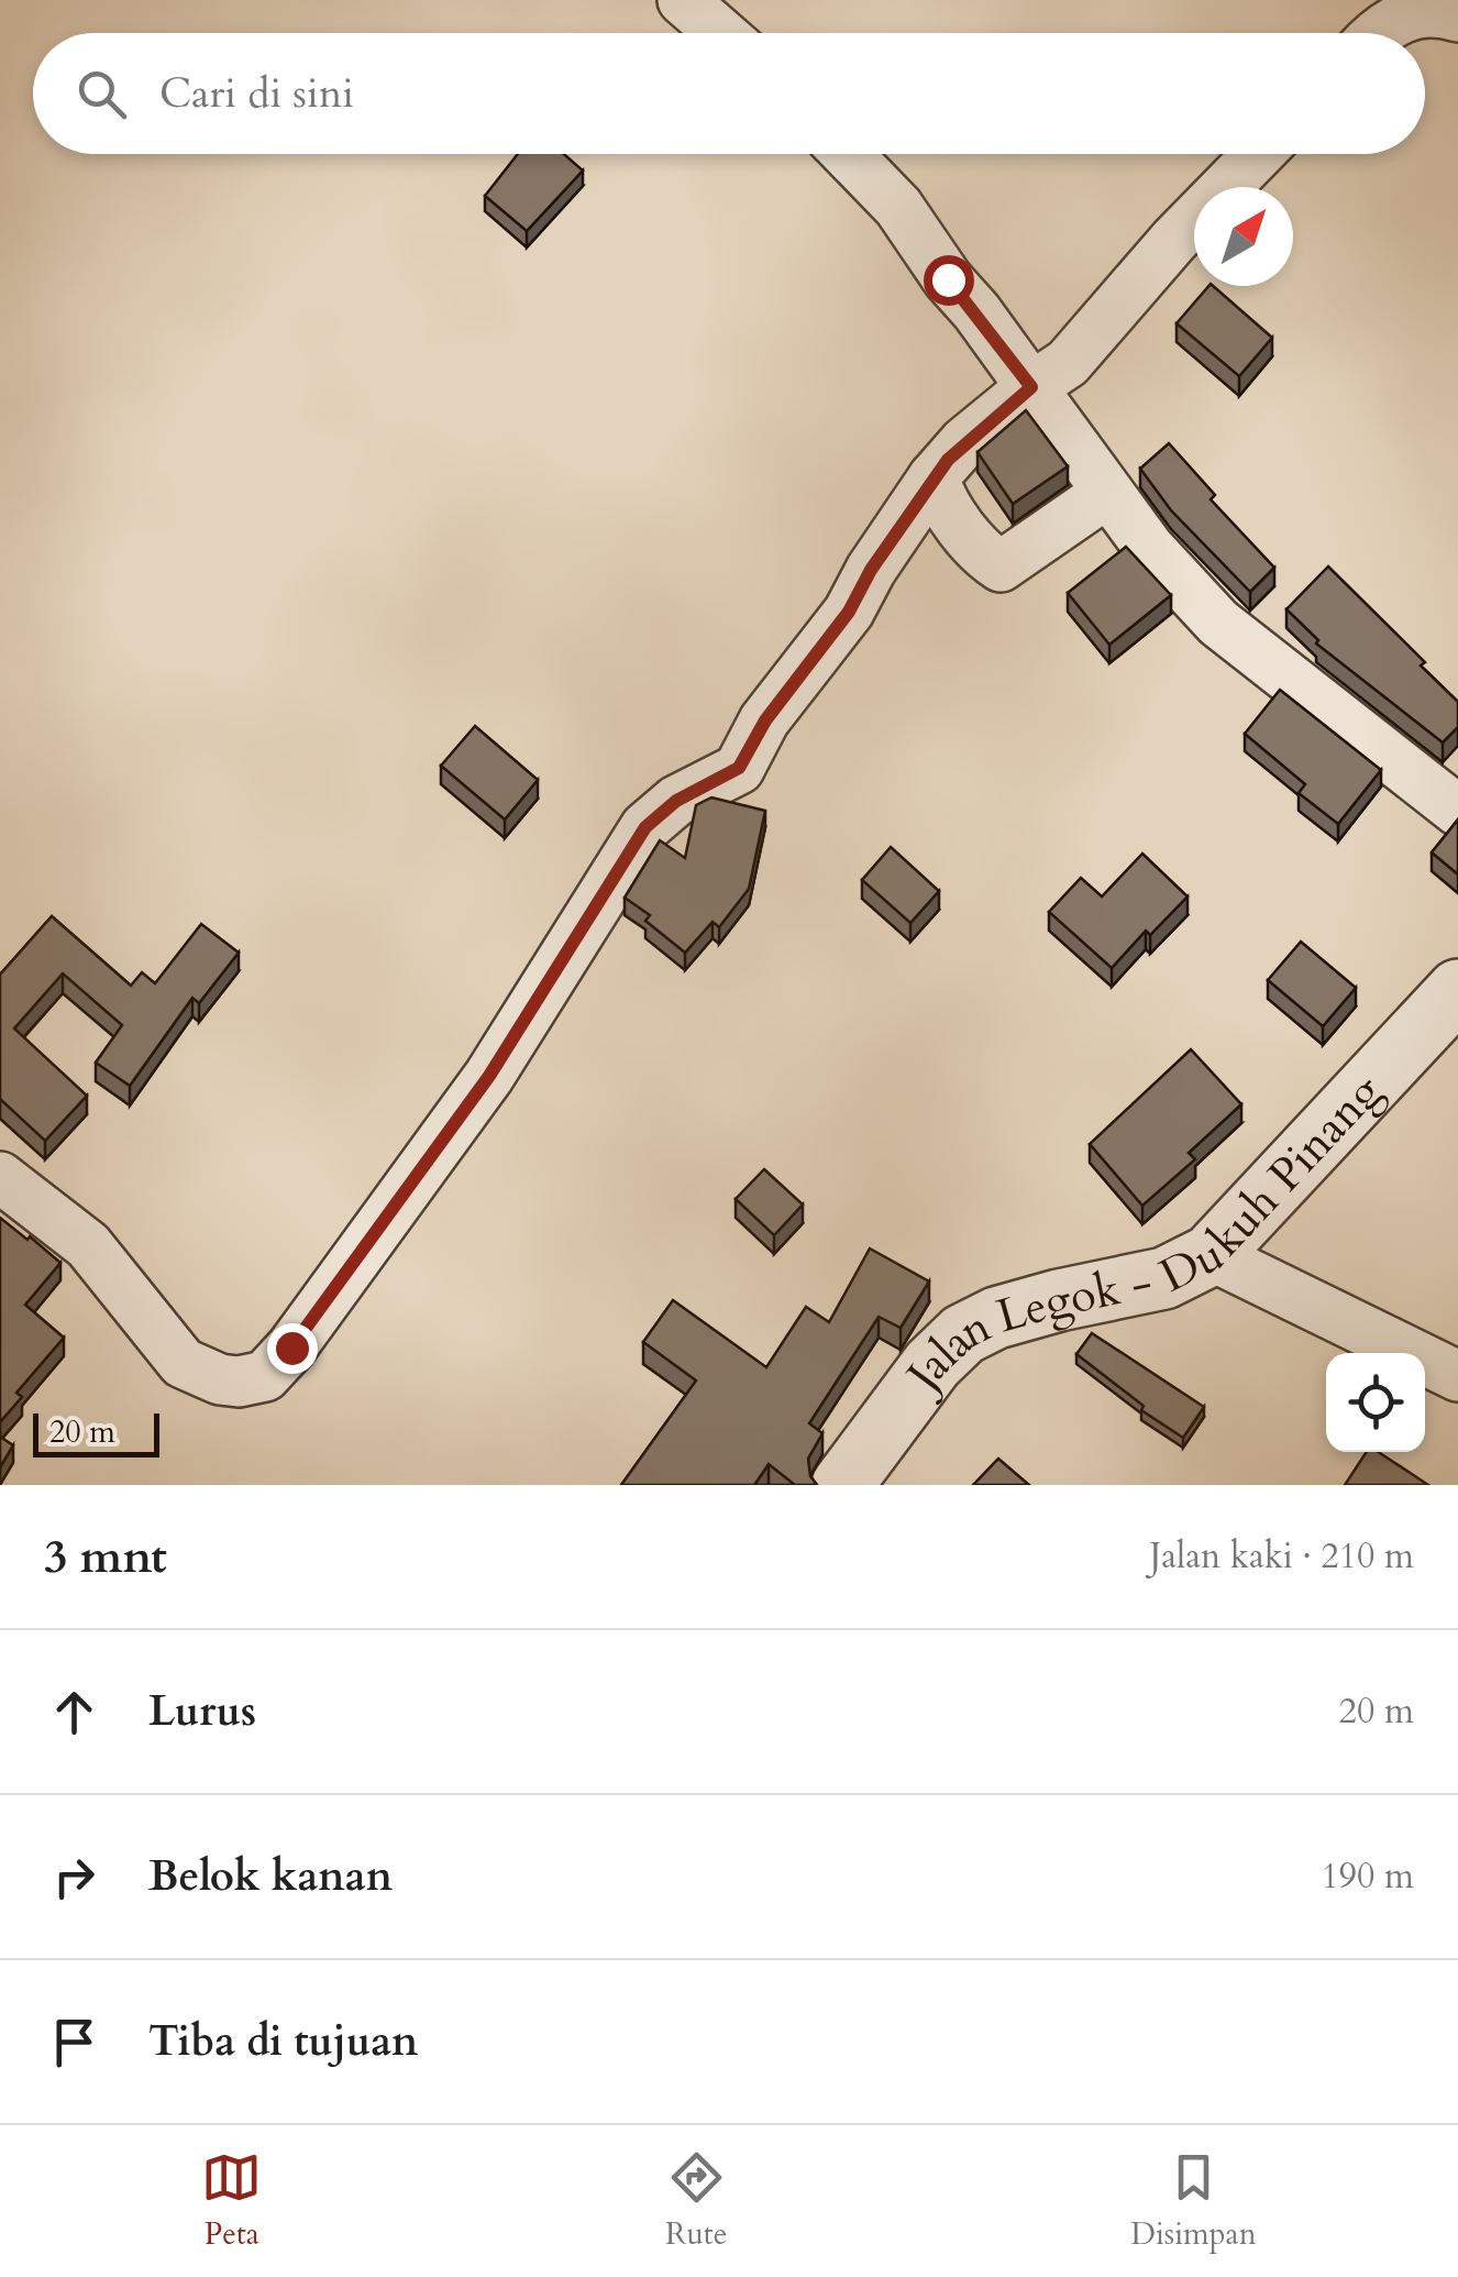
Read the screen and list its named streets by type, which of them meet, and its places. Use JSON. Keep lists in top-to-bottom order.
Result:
{
  "streets": {
    "street": ["Jalan Legok - Dukuh Pinang"]
  },
  "scale_bar": "20 m",
  "north": "top right",
  "page": {
    "search": "Cari di sini",
    "scale": "20 m",
    "heading": ["3 mnt", "Jalan kaki · 210 m"],
    "list": [
      ["Lurus", "20 m"],
      ["Belok kanan", "190 m"],
      "Tiba di tujuan"
    ],
    "nav": ["Peta", "Rute", "Disimpan"]
  }
}
